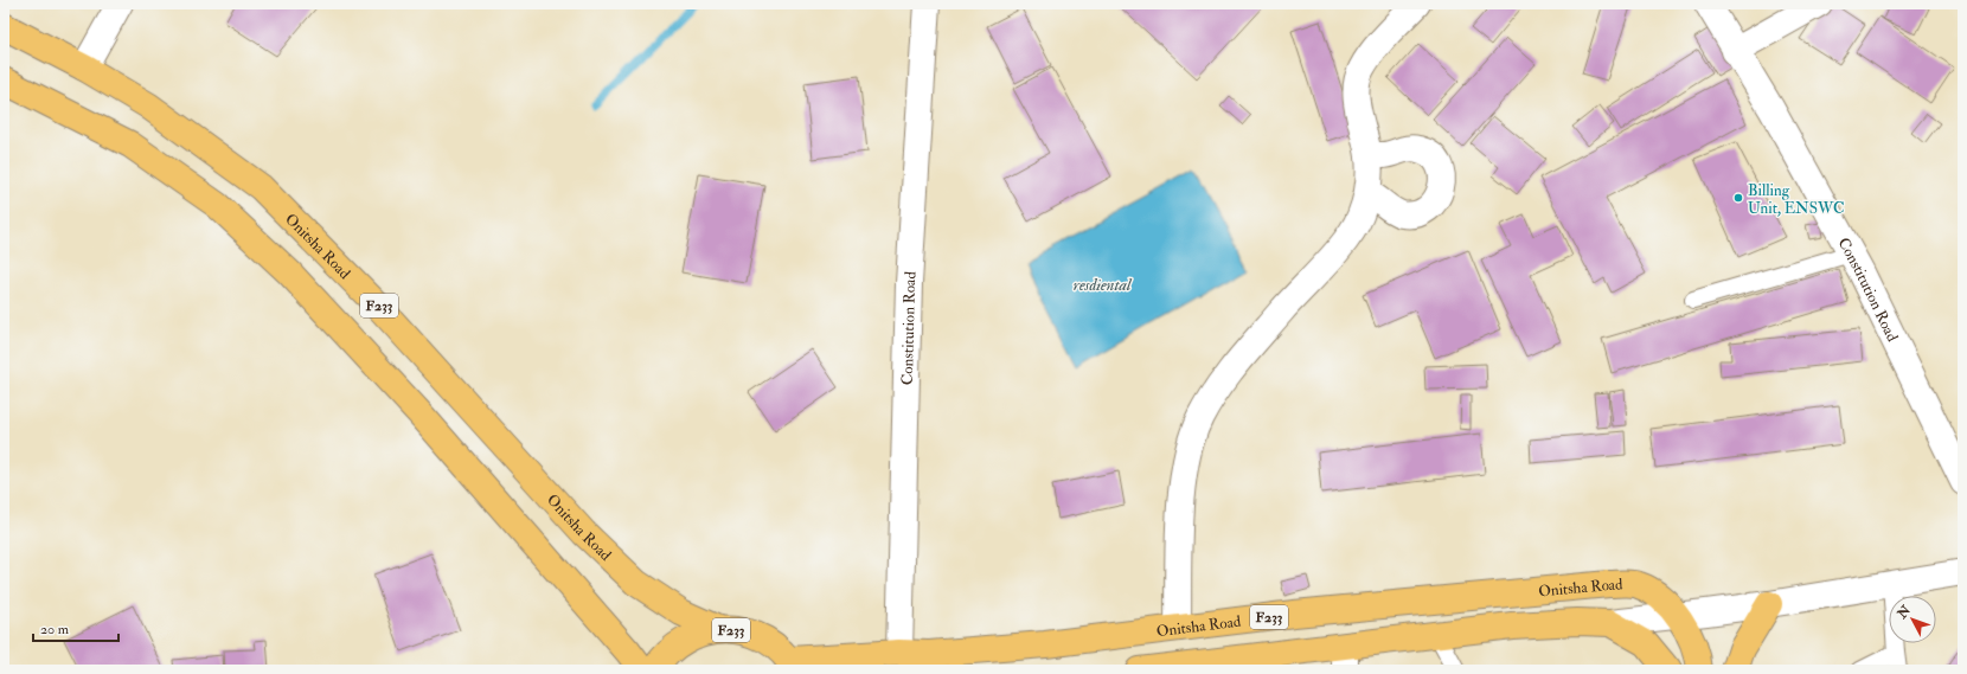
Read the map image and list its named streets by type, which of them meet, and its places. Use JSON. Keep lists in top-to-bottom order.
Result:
{
  "streets": {
    "main road": ["Onitsha Road", "F233"],
    "street": ["Constitution Road"]
  },
  "crossings": [
    ["Onitsha Road", "Constitution Road"],
    ["Onitsha Road", "F233"]
  ],
  "water": ["resdiental"],
  "places": ["Billing Unit, ENSWC"],
  "scale_bar": "20 m",
  "north": "top left"
}
